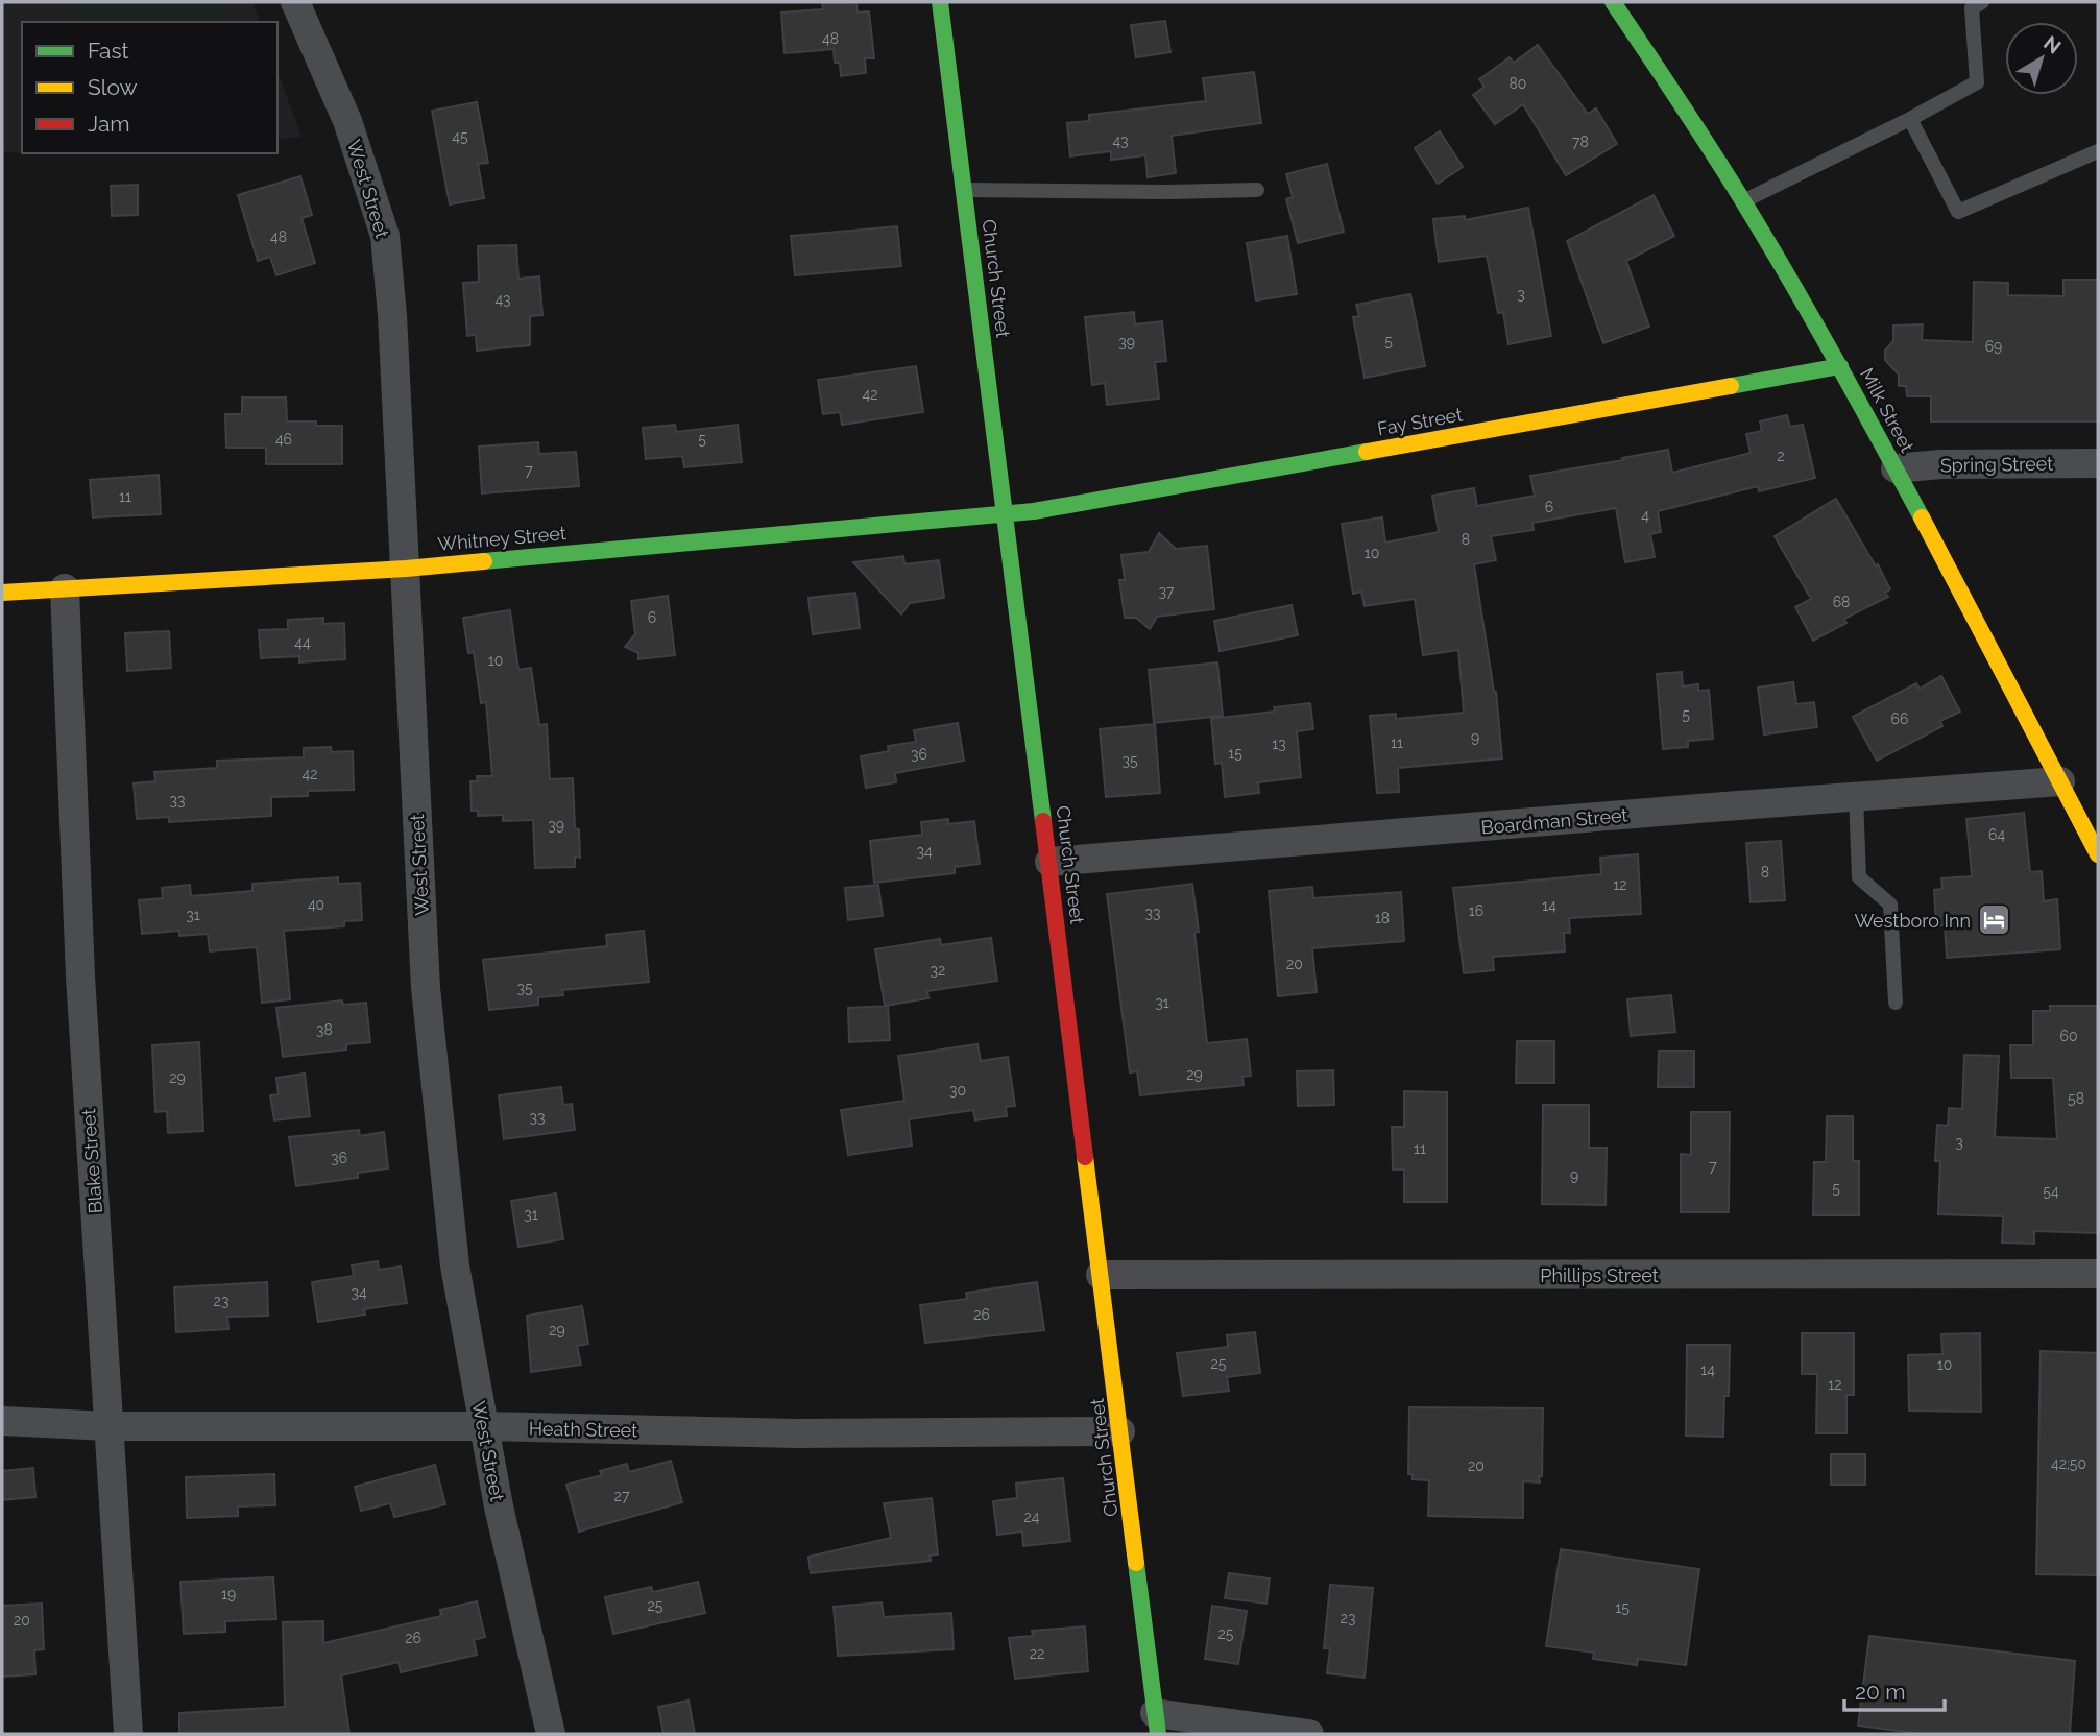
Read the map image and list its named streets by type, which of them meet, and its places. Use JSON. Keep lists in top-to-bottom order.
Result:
{
  "streets": {
    "street": [
      "West Street",
      "Church Street",
      "Milk Street",
      "Fay Street",
      "Spring Street",
      "Whitney Street",
      "Boardman Street",
      "Blake Street",
      "Phillips Street",
      "Heath Street"
    ]
  },
  "crossings": [
    ["West Street", "Whitney Street"],
    ["West Street", "Heath Street"],
    ["Church Street", "Fay Street"],
    ["Church Street", "Whitney Street"],
    ["Church Street", "Boardman Street"],
    ["Church Street", "Phillips Street"],
    ["Church Street", "Heath Street"],
    ["Milk Street", "Fay Street"],
    ["Milk Street", "Spring Street"],
    ["Milk Street", "Boardman Street"],
    ["Fay Street", "Whitney Street"],
    ["Whitney Street", "Blake Street"],
    ["Blake Street", "Heath Street"]
  ],
  "places": {
    "hotel": ["Westboro Inn"]
  },
  "house_numbers": [
    "48",
    "80",
    "45",
    "43",
    "78",
    "48",
    "3",
    "43",
    "5",
    "39",
    "69",
    "42",
    "46",
    "5",
    "2",
    "7",
    "11",
    "6",
    "4",
    "8",
    "10",
    "37",
    "68",
    "6",
    "44",
    "10",
    "5",
    "66",
    "9",
    "11",
    "13",
    "15",
    "36",
    "35",
    "42",
    "33",
    "39",
    "64",
    "34",
    "8",
    "12",
    "40",
    "14",
    "16",
    "33",
    "31",
    "18",
    "20",
    "32",
    "35",
    "31",
    "38",
    "60",
    "29",
    "29",
    "30",
    "58",
    "33",
    "3",
    "11",
    "36",
    "7",
    "9",
    "5",
    "54",
    "31",
    "34",
    "23",
    "26",
    "29",
    "25",
    "10",
    "14",
    "12",
    "42;50",
    "20",
    "27",
    "24",
    "19",
    "25",
    "15",
    "23",
    "20",
    "25",
    "26",
    "22"
  ],
  "legend": ["Fast", "Slow", "Jam"],
  "scale_bar": "20 m",
  "north": "top right"
}
